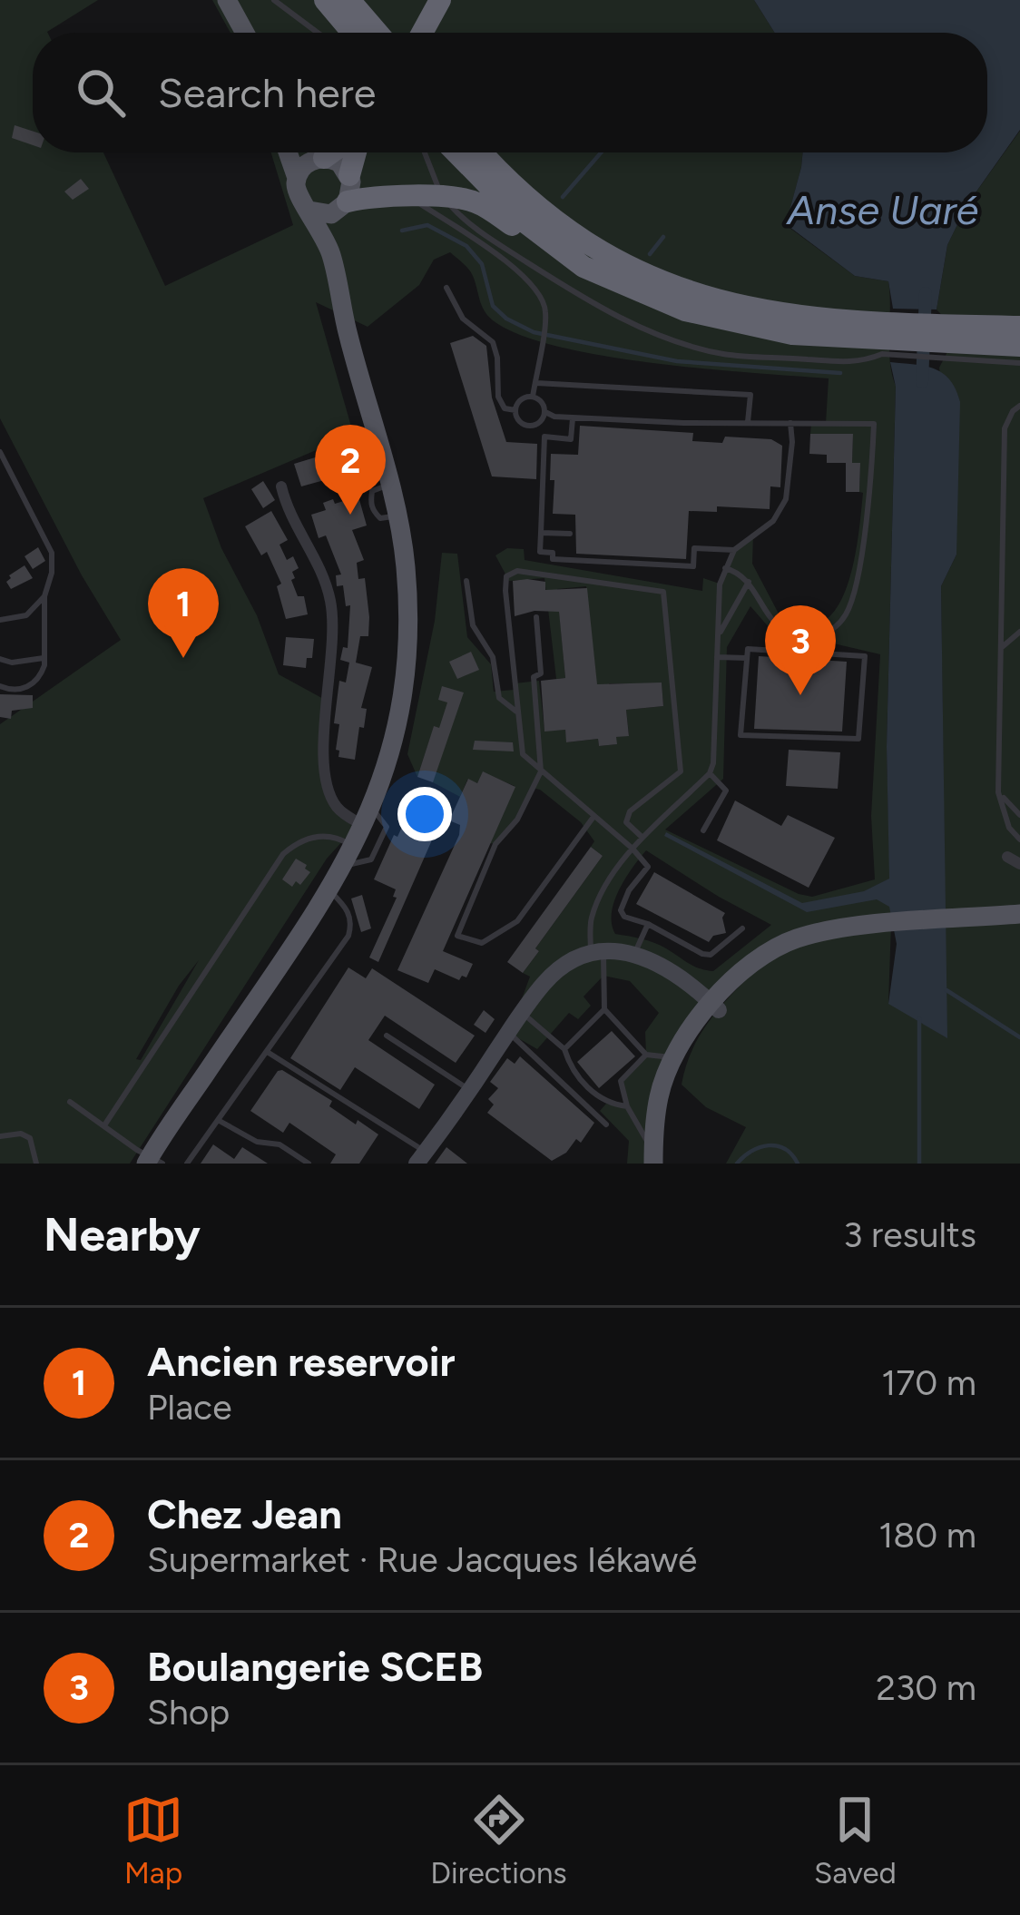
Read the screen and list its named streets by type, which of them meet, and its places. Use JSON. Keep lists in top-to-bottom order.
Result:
{
  "water": ["Anse Uaré"],
  "page": {
    "search": "Search here",
    "pins": ["2", "1", "3"],
    "heading": ["Nearby", "3 results"],
    "list": [
      {
        "mark": "1",
        "name": "Ancien reservoir",
        "note": "Place",
        "value": "170 m"
      },
      {
        "mark": "2",
        "name": "Chez Jean",
        "note": "Supermarket · Rue Jacques Iékawé",
        "value": "180 m"
      },
      {
        "mark": "3",
        "name": "Boulangerie SCEB",
        "note": "Shop",
        "value": "230 m"
      }
    ],
    "nav": ["Map", "Directions", "Saved"]
  }
}
